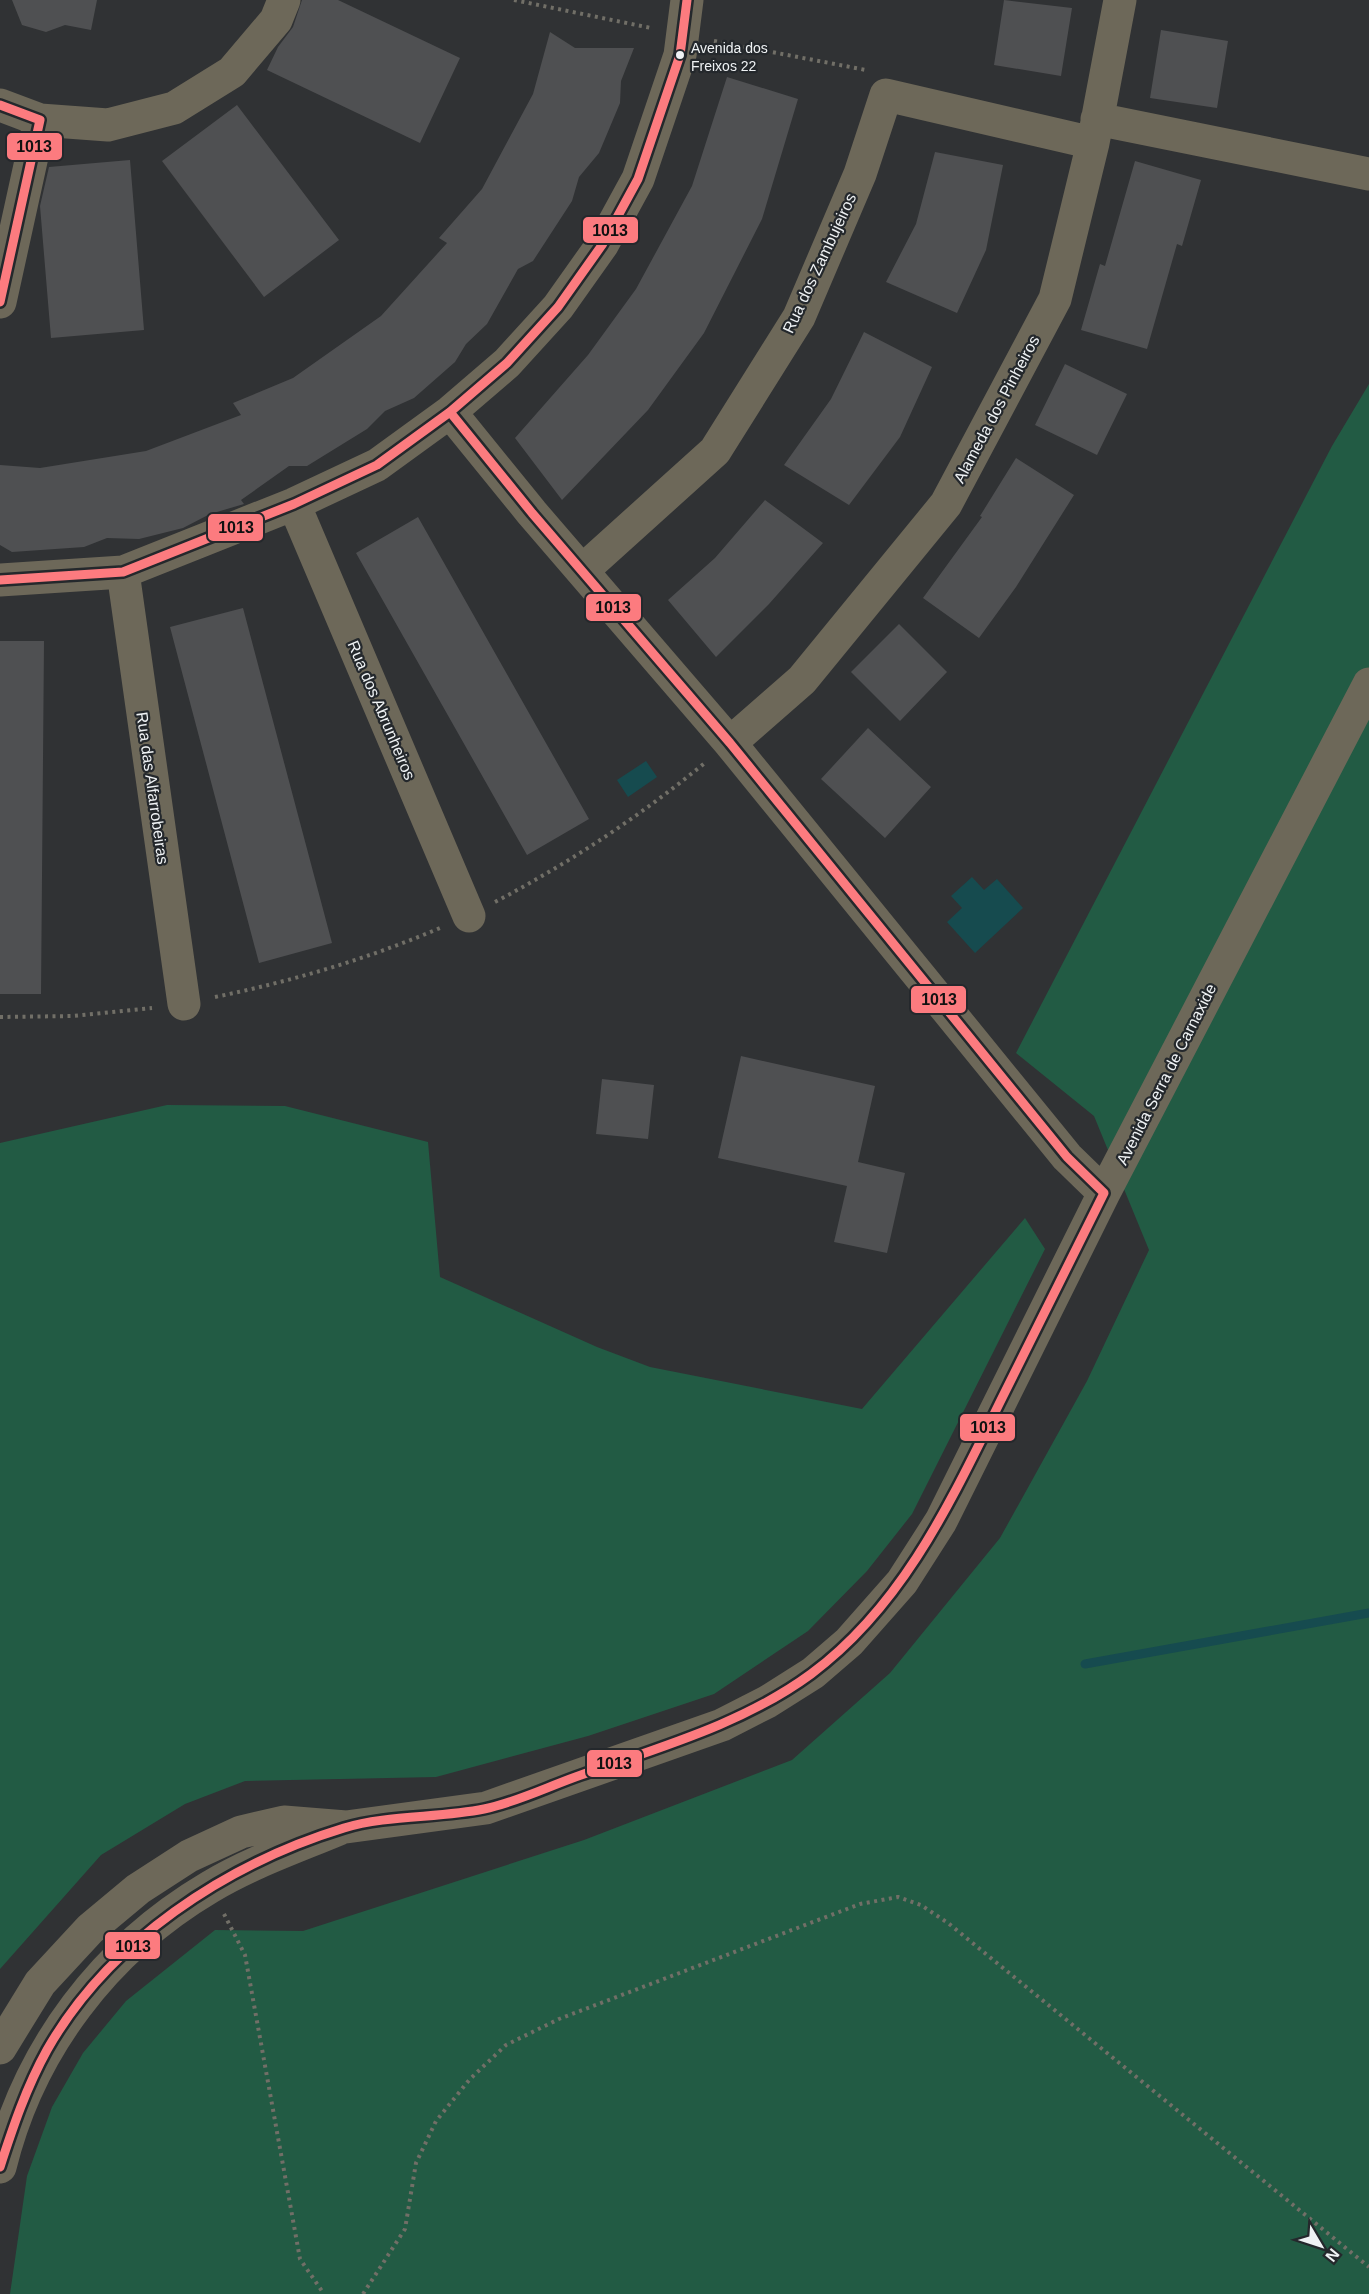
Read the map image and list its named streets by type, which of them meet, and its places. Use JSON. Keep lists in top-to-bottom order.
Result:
{
  "streets": {
    "street": [
      "Rua dos Zambujeiros",
      "Alameda dos Pinheiros",
      "Rua dos Abrunheiros",
      "Rua das Alfarrobeiras",
      "Avenida Serra de Carnaxide"
    ]
  },
  "crossings": [
    ["Rua dos Zambujeiros", "Alameda dos Pinheiros"]
  ],
  "places": ["Avenida dos Freixos 22"],
  "lines": ["transit line 1013"],
  "north": "bottom right"
}
